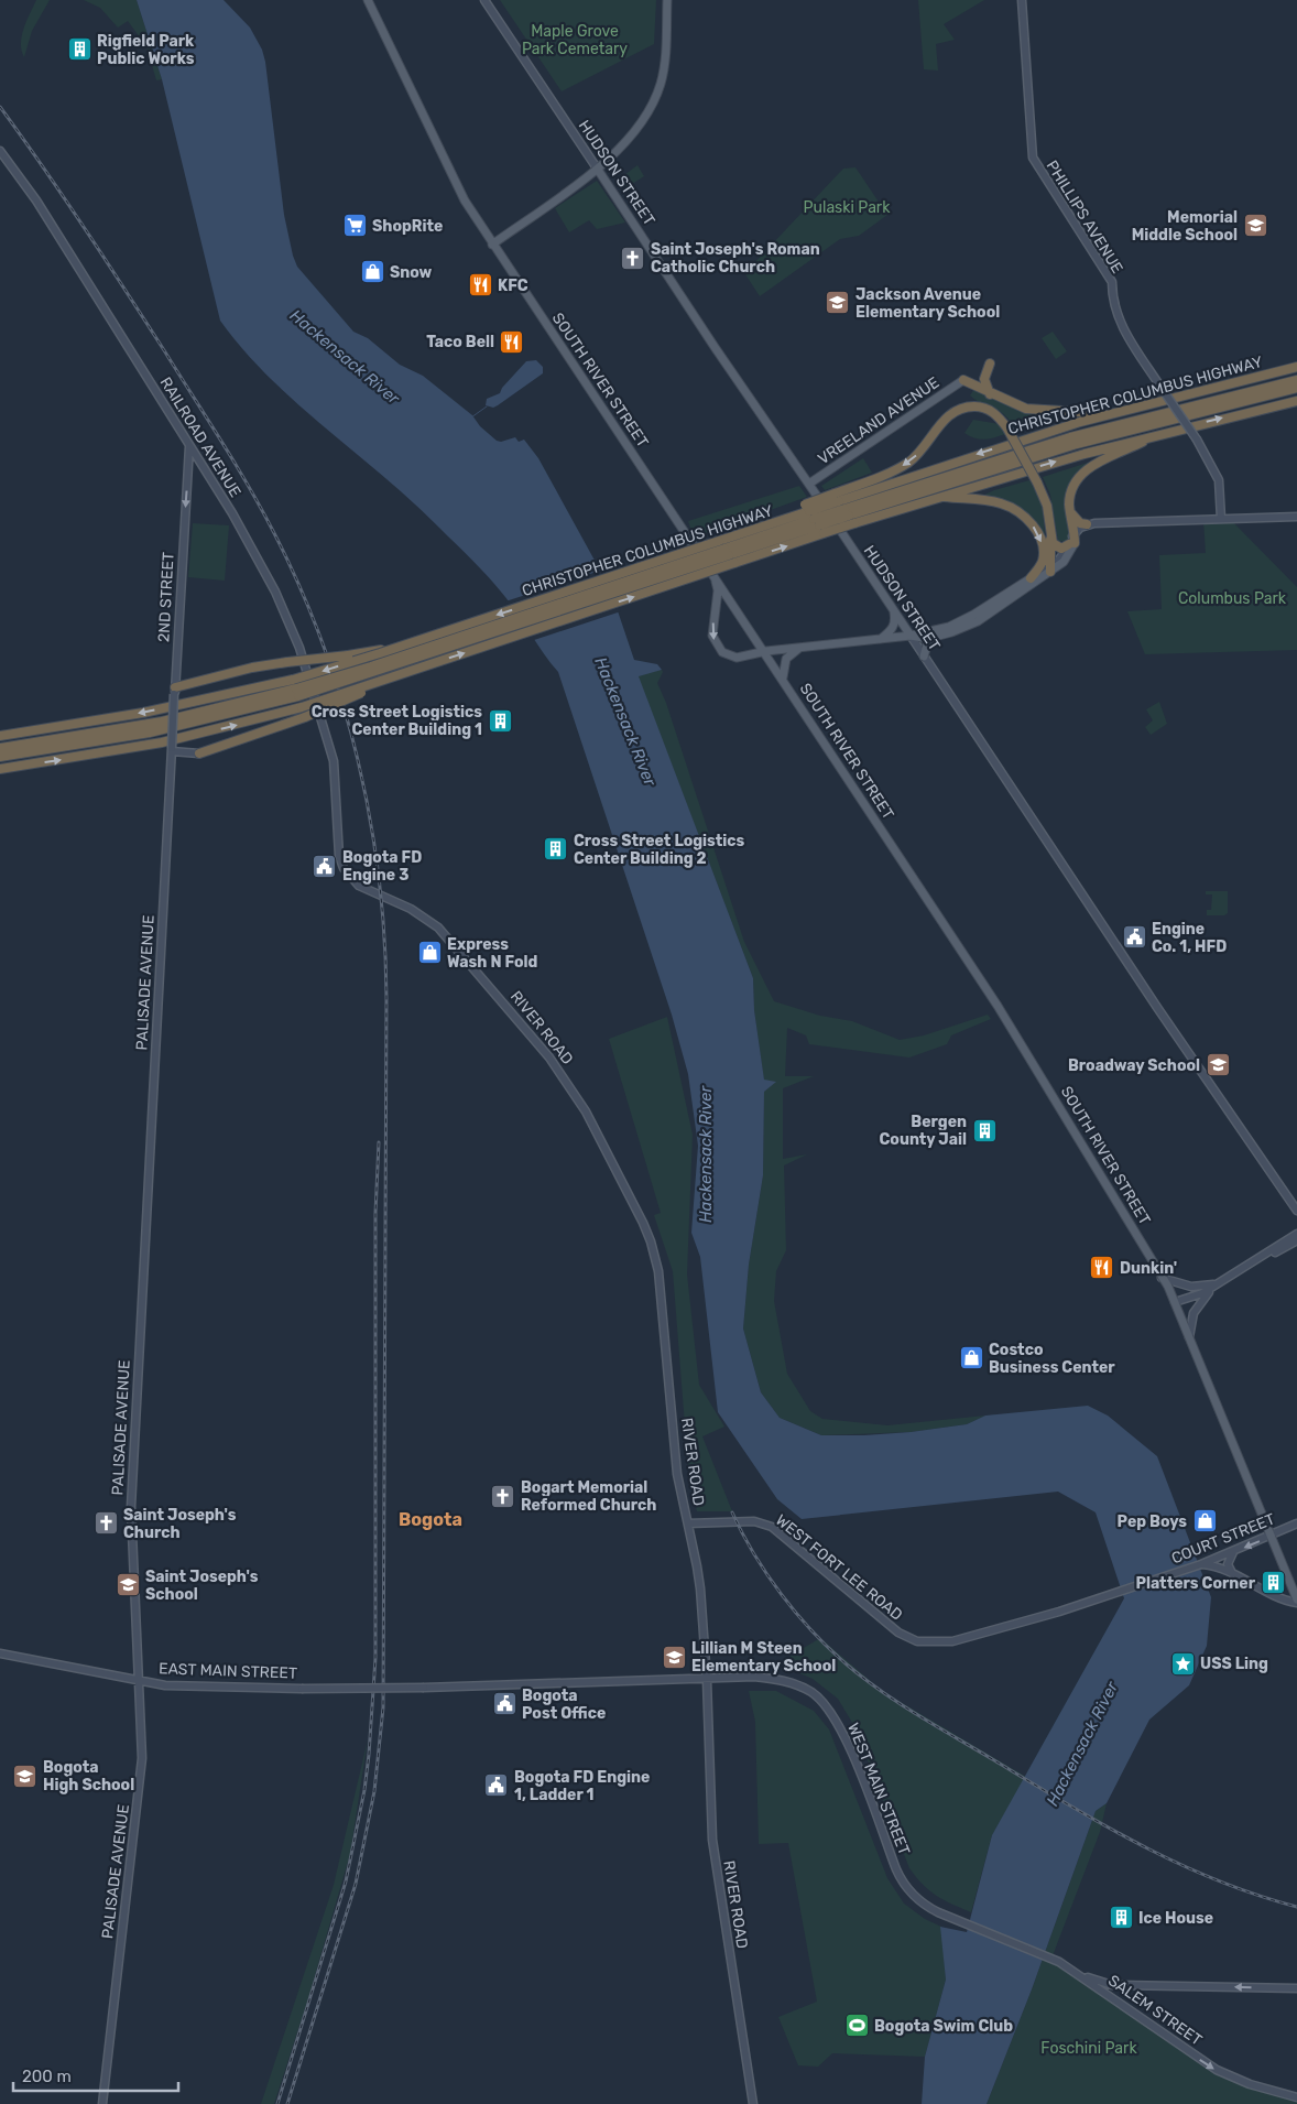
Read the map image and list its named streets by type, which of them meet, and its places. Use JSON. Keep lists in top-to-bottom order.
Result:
{
  "streets": {
    "highway": ["CHRISTOPHER COLUMBUS HIGHWAY"],
    "main road": [
      "HUDSON STREET",
      "PHILLIPS AVENUE",
      "SOUTH RIVER STREET",
      "VREELAND AVENUE",
      "RAILROAD AVENUE",
      "2ND STREET",
      "PALISADE AVENUE",
      "RIVER ROAD",
      "COURT STREET",
      "WEST FORT LEE ROAD",
      "EAST MAIN STREET",
      "WEST MAIN STREET",
      "SALEM STREET"
    ]
  },
  "crossings": [
    ["HUDSON STREET", "VREELAND AVENUE"],
    ["SOUTH RIVER STREET", "COURT STREET"],
    ["RAILROAD AVENUE", "2ND STREET"],
    ["RAILROAD AVENUE", "RIVER ROAD"],
    ["2ND STREET", "PALISADE AVENUE"],
    ["PALISADE AVENUE", "EAST MAIN STREET"],
    ["RIVER ROAD", "WEST FORT LEE ROAD"],
    ["RIVER ROAD", "WEST MAIN STREET"],
    ["COURT STREET", "WEST FORT LEE ROAD"],
    ["EAST MAIN STREET", "WEST MAIN STREET"],
    ["WEST MAIN STREET", "SALEM STREET"]
  ],
  "one_way": ["2ND STREET", "SALEM STREET"],
  "districts": ["Bogota"],
  "water": ["Hackensack River"],
  "parks": [
    "Maple Grove Park Cemetary",
    "Pulaski Park",
    "Columbus Park",
    "Foschini Park"
  ],
  "places": {
    "building": [
      "Rigfield Park Public Works",
      "Cross Street Logistics Center Building 1",
      "Cross Street Logistics Center Building 2",
      "Bergen County Jail",
      "Platters Corner",
      "Ice House"
    ],
    "supermarket": ["ShopRite"],
    "school or university": [
      "Memorial Middle School",
      "Jackson Avenue Elementary School",
      "Broadway School",
      "Saint Joseph's School",
      "Lillian M Steen Elementary School",
      "Bogota High School"
    ],
    "church": ["Saint Joseph's Roman Catholic Church", "Bogart Memorial Reformed Church", "Saint Joseph's Church"],
    "shop": [
      "Snow",
      "Express Wash N Fold",
      "Costco Business Center",
      "Pep Boys"
    ],
    "restaurant": ["KFC", "Taco Bell", "Dunkin'"],
    "public building": [
      "Bogota FD Engine 3",
      "Engine Co. 1, HFD",
      "Bogota Post Office",
      "Bogota FD Engine 1, Ladder 1"
    ],
    "place": ["USS Ling"],
    "sports": ["Bogota Swim Club"]
  },
  "scale_bar": "200 m"
}
